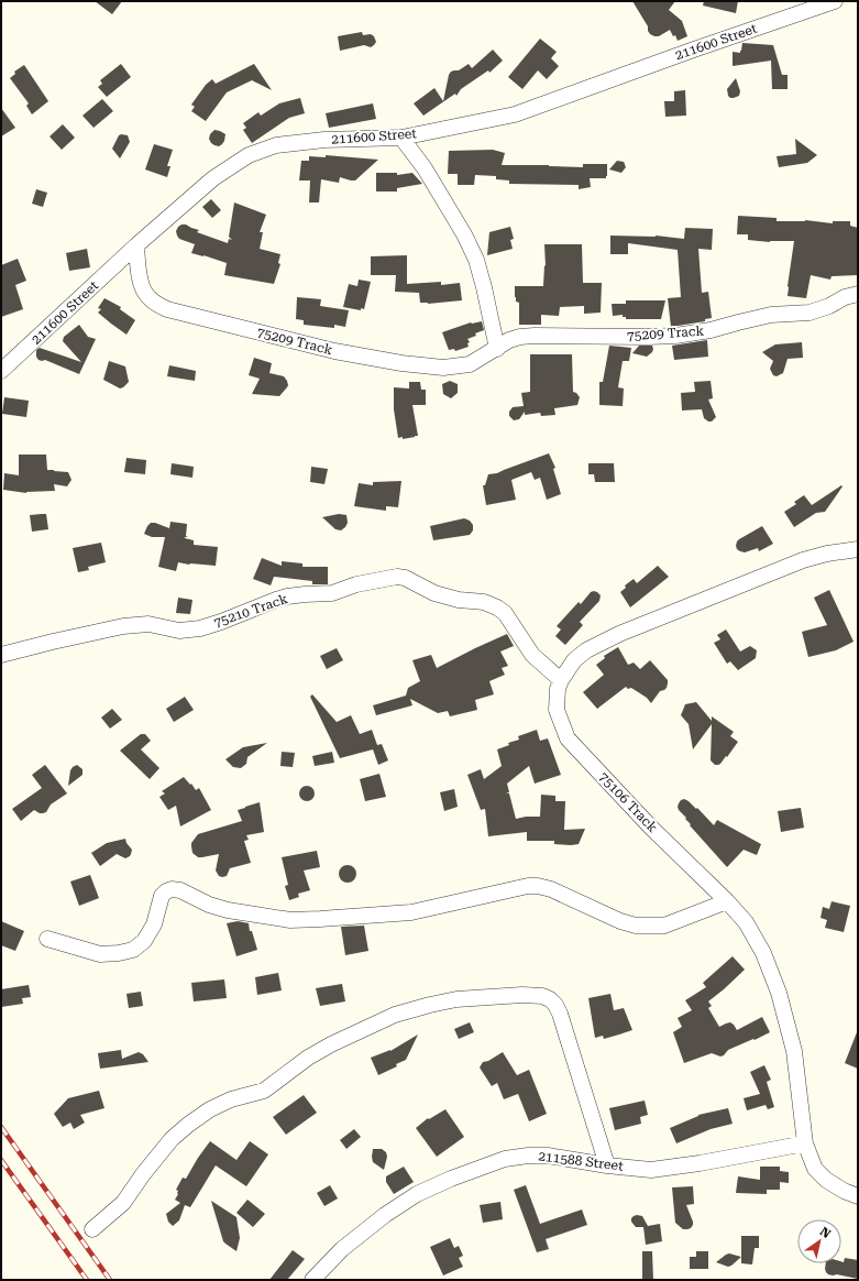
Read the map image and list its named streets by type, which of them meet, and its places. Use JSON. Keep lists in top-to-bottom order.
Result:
{
  "streets": {
    "street": [
      "211600 Street",
      "75209 Track",
      "75210 Track",
      "75106 Track",
      "211588 Street"
    ]
  },
  "crossings": [
    ["211600 Street", "75209 Track"],
    ["75210 Track", "75106 Track"],
    ["75106 Track", "211588 Street"]
  ],
  "north": "top right"
}
